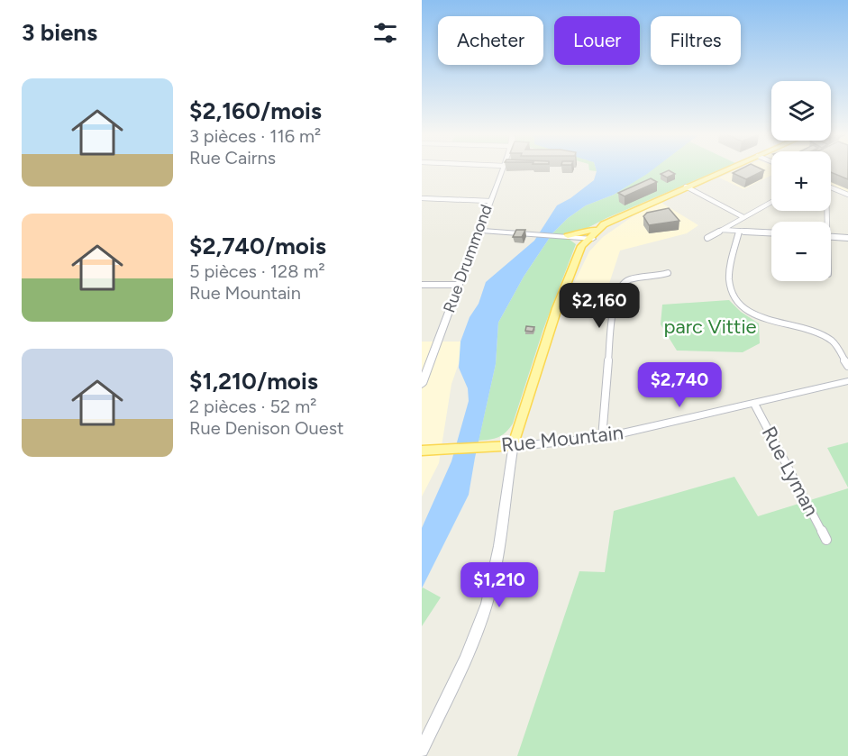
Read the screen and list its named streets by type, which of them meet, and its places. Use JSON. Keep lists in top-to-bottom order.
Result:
{
  "streets": {
    "main road": ["Rue Mountain"],
    "street": ["Rue Drummond", "Rue Lyman"]
  },
  "crossings": [
    ["Rue Mountain", "Rue Lyman"]
  ],
  "parks": ["parc Vittie"],
  "page": {
    "heading": "3 biens",
    "chip": ["Acheter", "Louer", "Filtres"],
    "list": [
      {
        "name": "$2,160/mois",
        "note": "3 pièces · 116 m² · Rue Cairns"
      },
      {
        "name": "$2,740/mois",
        "note": "5 pièces · 128 m² · Rue Mountain"
      },
      {
        "name": "$1,210/mois",
        "note": "2 pièces · 52 m² · Rue Denison Ouest"
      }
    ],
    "map_buttons": ["+", "−"],
    "price": ["$2,160", "$2,740", "$1,210"]
  }
}
